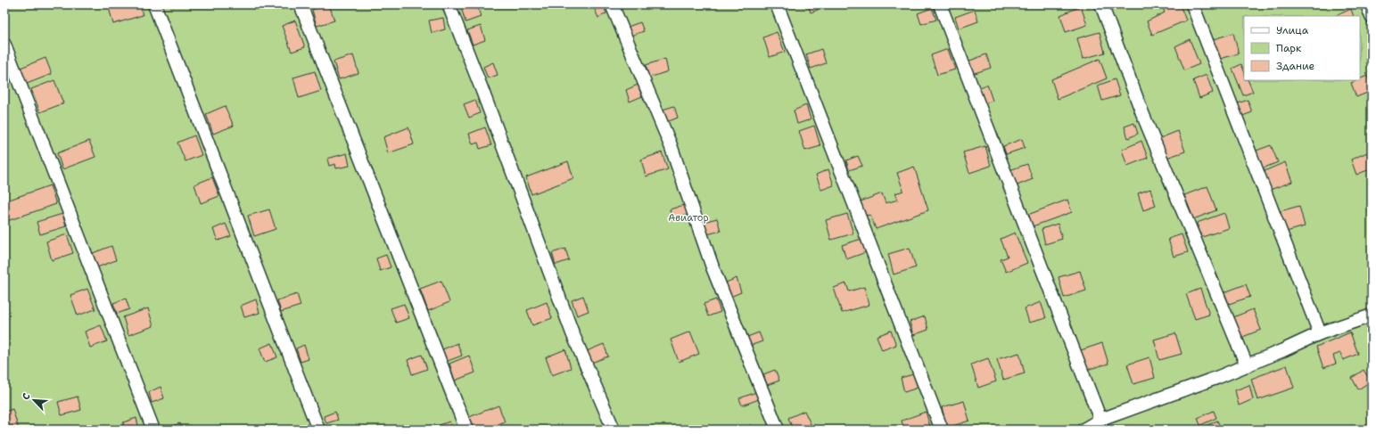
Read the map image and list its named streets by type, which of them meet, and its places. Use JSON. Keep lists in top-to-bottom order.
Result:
{
  "parks": ["Авиатор"],
  "legend": ["Улица", "Парк", "Здание"],
  "north": "top left"
}
